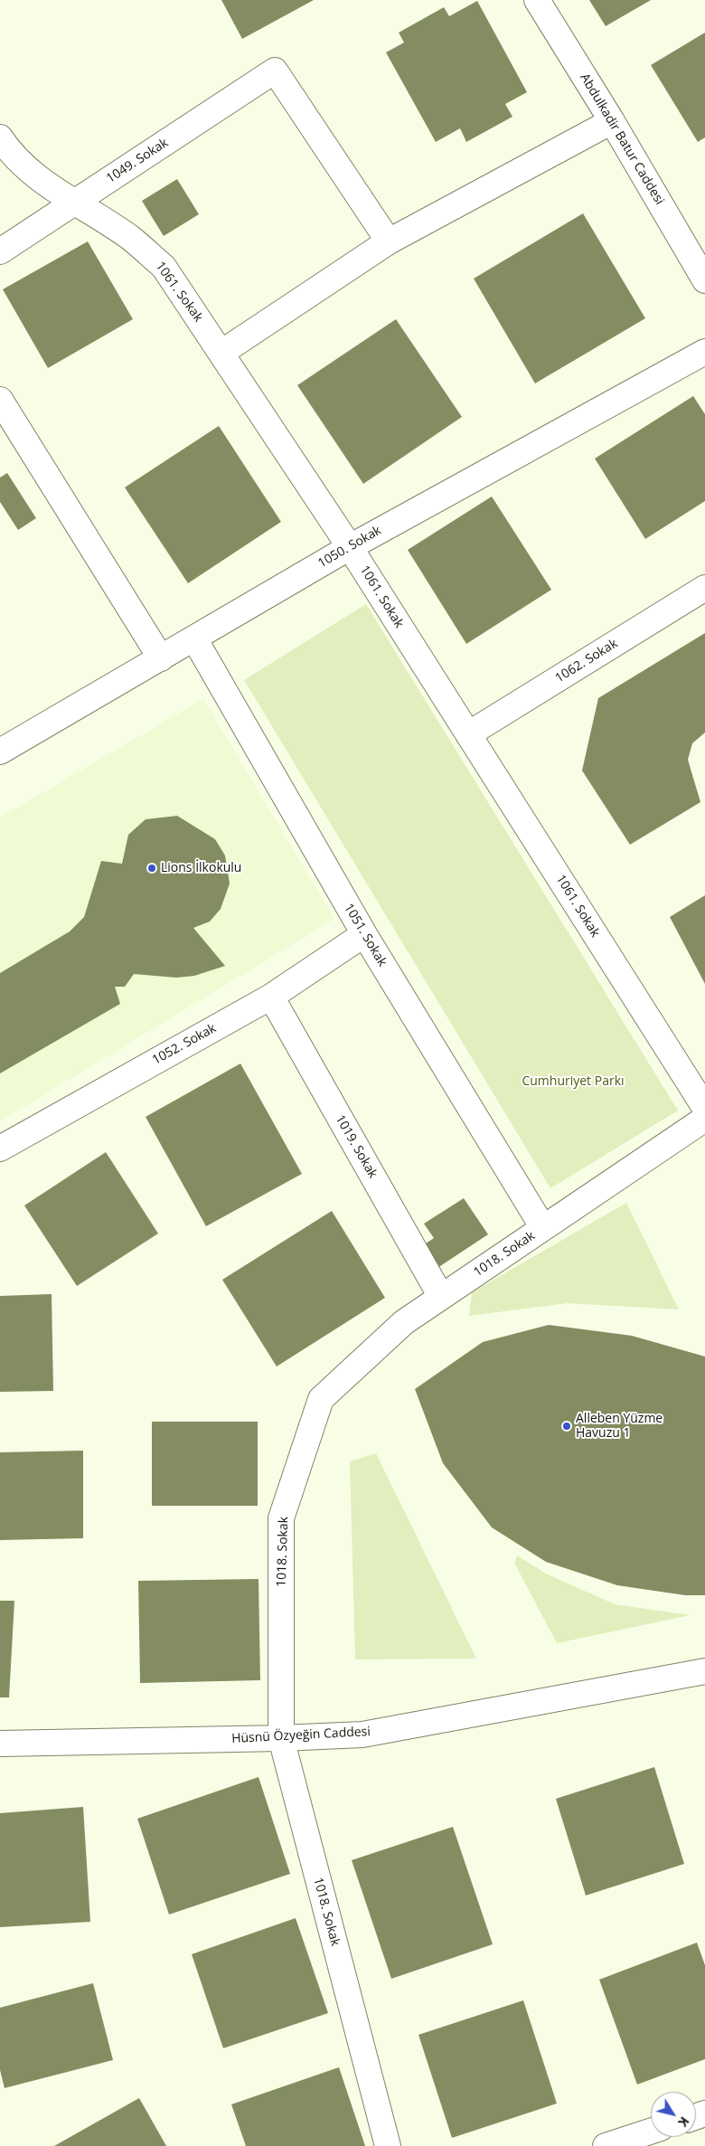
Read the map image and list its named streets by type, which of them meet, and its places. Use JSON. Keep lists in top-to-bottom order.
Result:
{
  "streets": {
    "street": [
      "Abdulkadir Batur Caddesi",
      "1049. Sokak",
      "1061. Sokak",
      "1050. Sokak",
      "1062. Sokak",
      "1051. Sokak",
      "1052. Sokak",
      "1019. Sokak",
      "1018. Sokak",
      "Hüsnü Özyeğin Caddesi"
    ]
  },
  "crossings": [
    ["1049. Sokak", "1061. Sokak"],
    ["1061. Sokak", "1050. Sokak"],
    ["1061. Sokak", "1062. Sokak"],
    ["1050. Sokak", "1051. Sokak"],
    ["1051. Sokak", "1052. Sokak"],
    ["1051. Sokak", "1018. Sokak"],
    ["1052. Sokak", "1019. Sokak"],
    ["1019. Sokak", "1018. Sokak"],
    ["1018. Sokak", "Hüsnü Özyeğin Caddesi"]
  ],
  "parks": ["Cumhuriyet Parkı"],
  "places": ["Lions İlkokulu", "Alleben Yüzme Havuzu 1"],
  "north": "bottom right"
}
